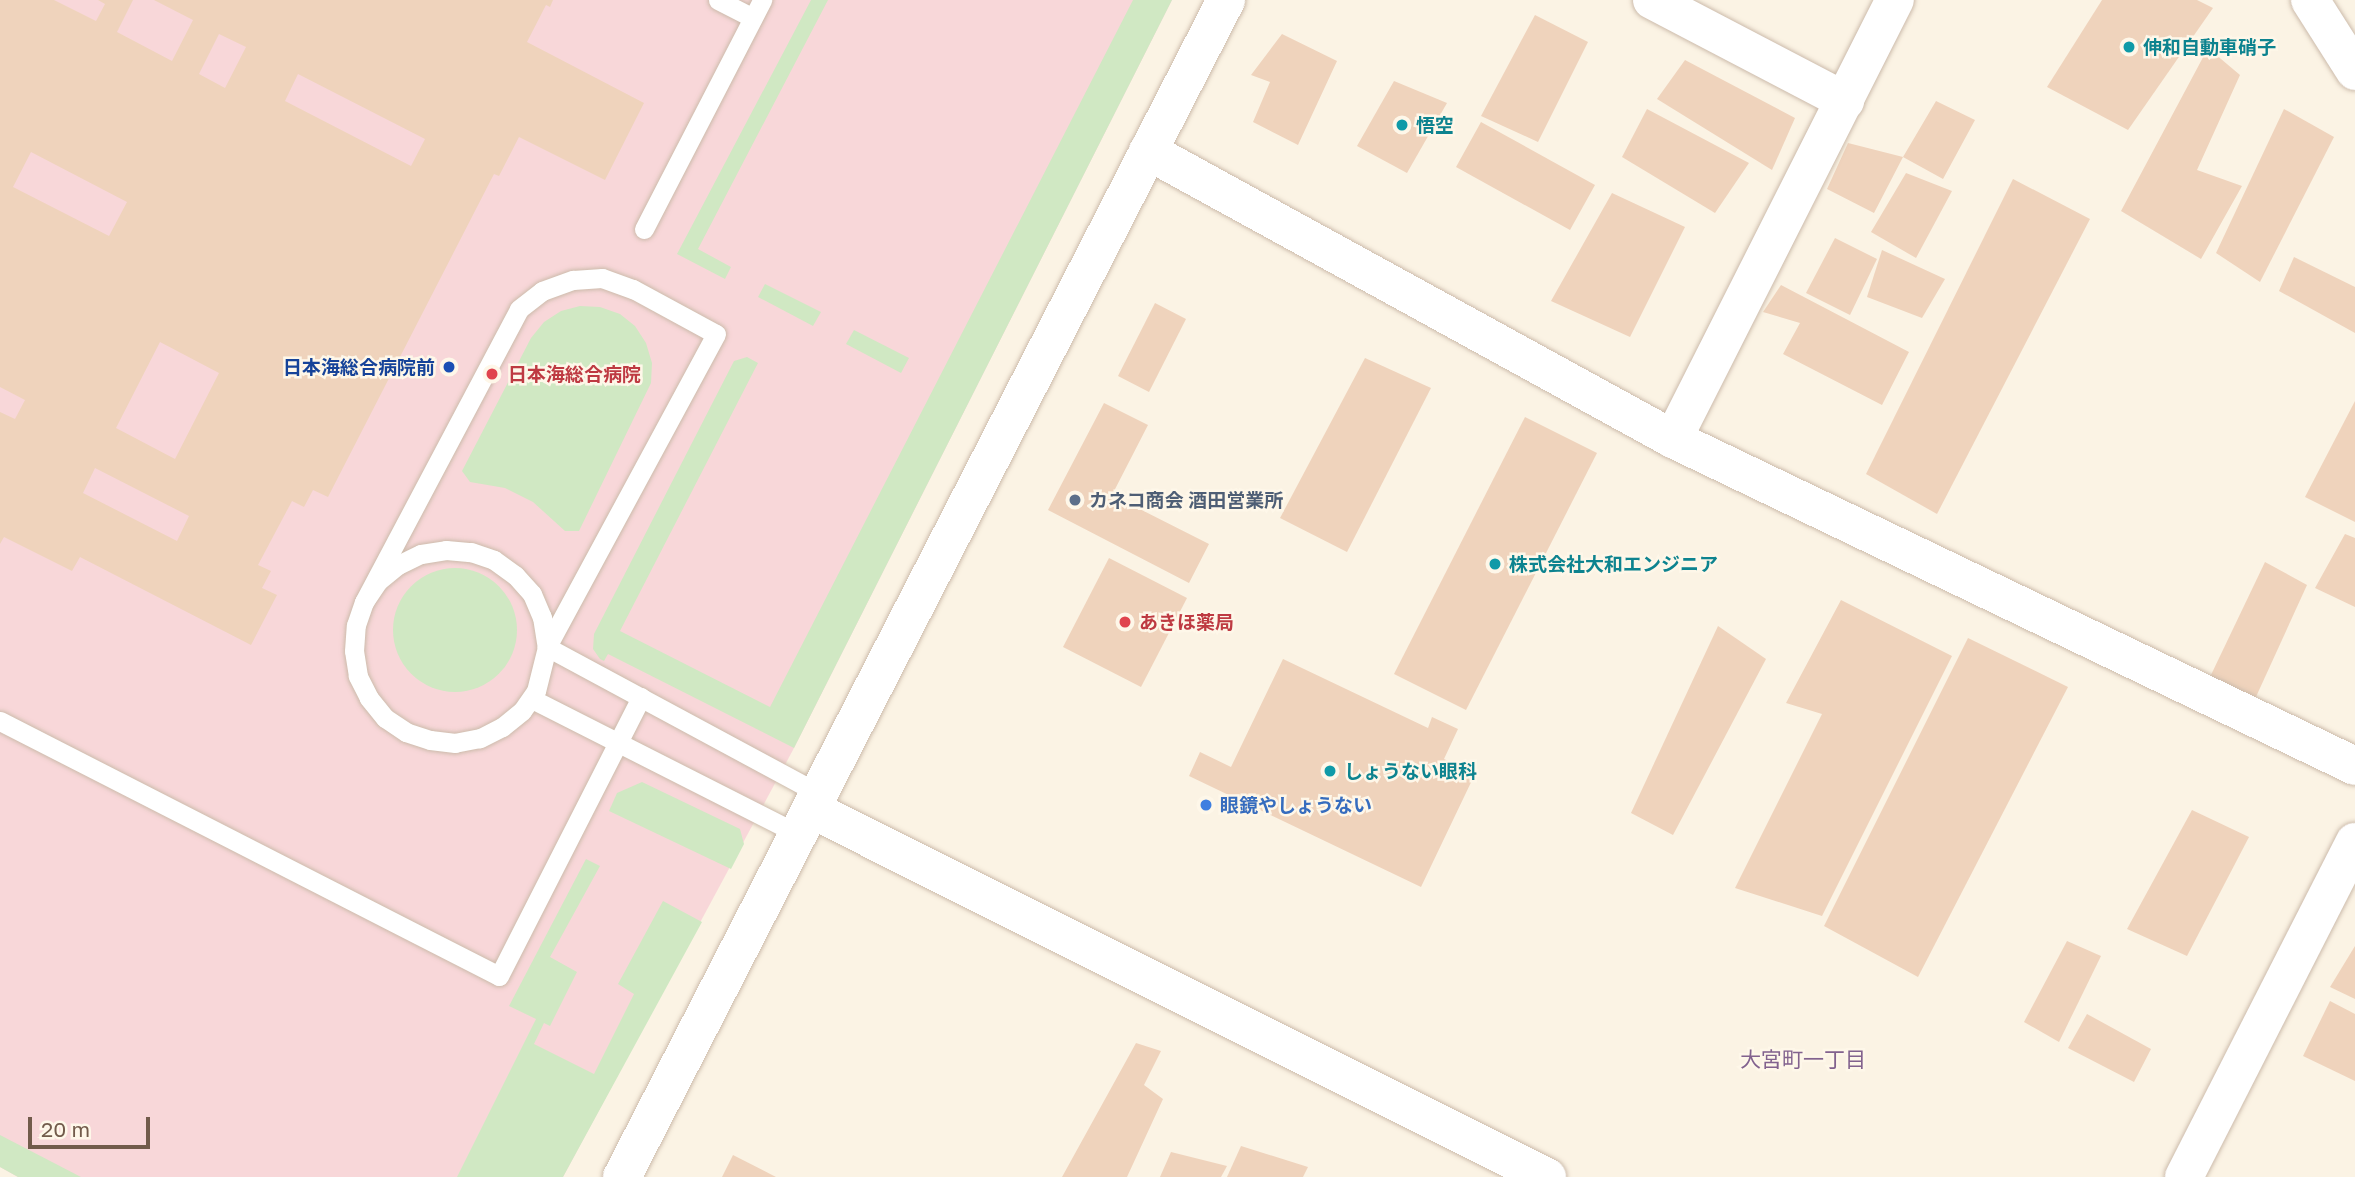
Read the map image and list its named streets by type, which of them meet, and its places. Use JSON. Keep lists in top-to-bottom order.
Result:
{
  "districts": ["大宮町一丁目"],
  "places": [
    "伸和自動車硝子",
    "悟空",
    "日本海総合病院前",
    "日本海総合病院",
    "カネコ商会 酒田営業所",
    "株式会社大和エンジニア",
    "あきほ薬局",
    "しょうない眼科",
    "眼鏡やしょうない"
  ],
  "scale_bar": "20 m"
}
